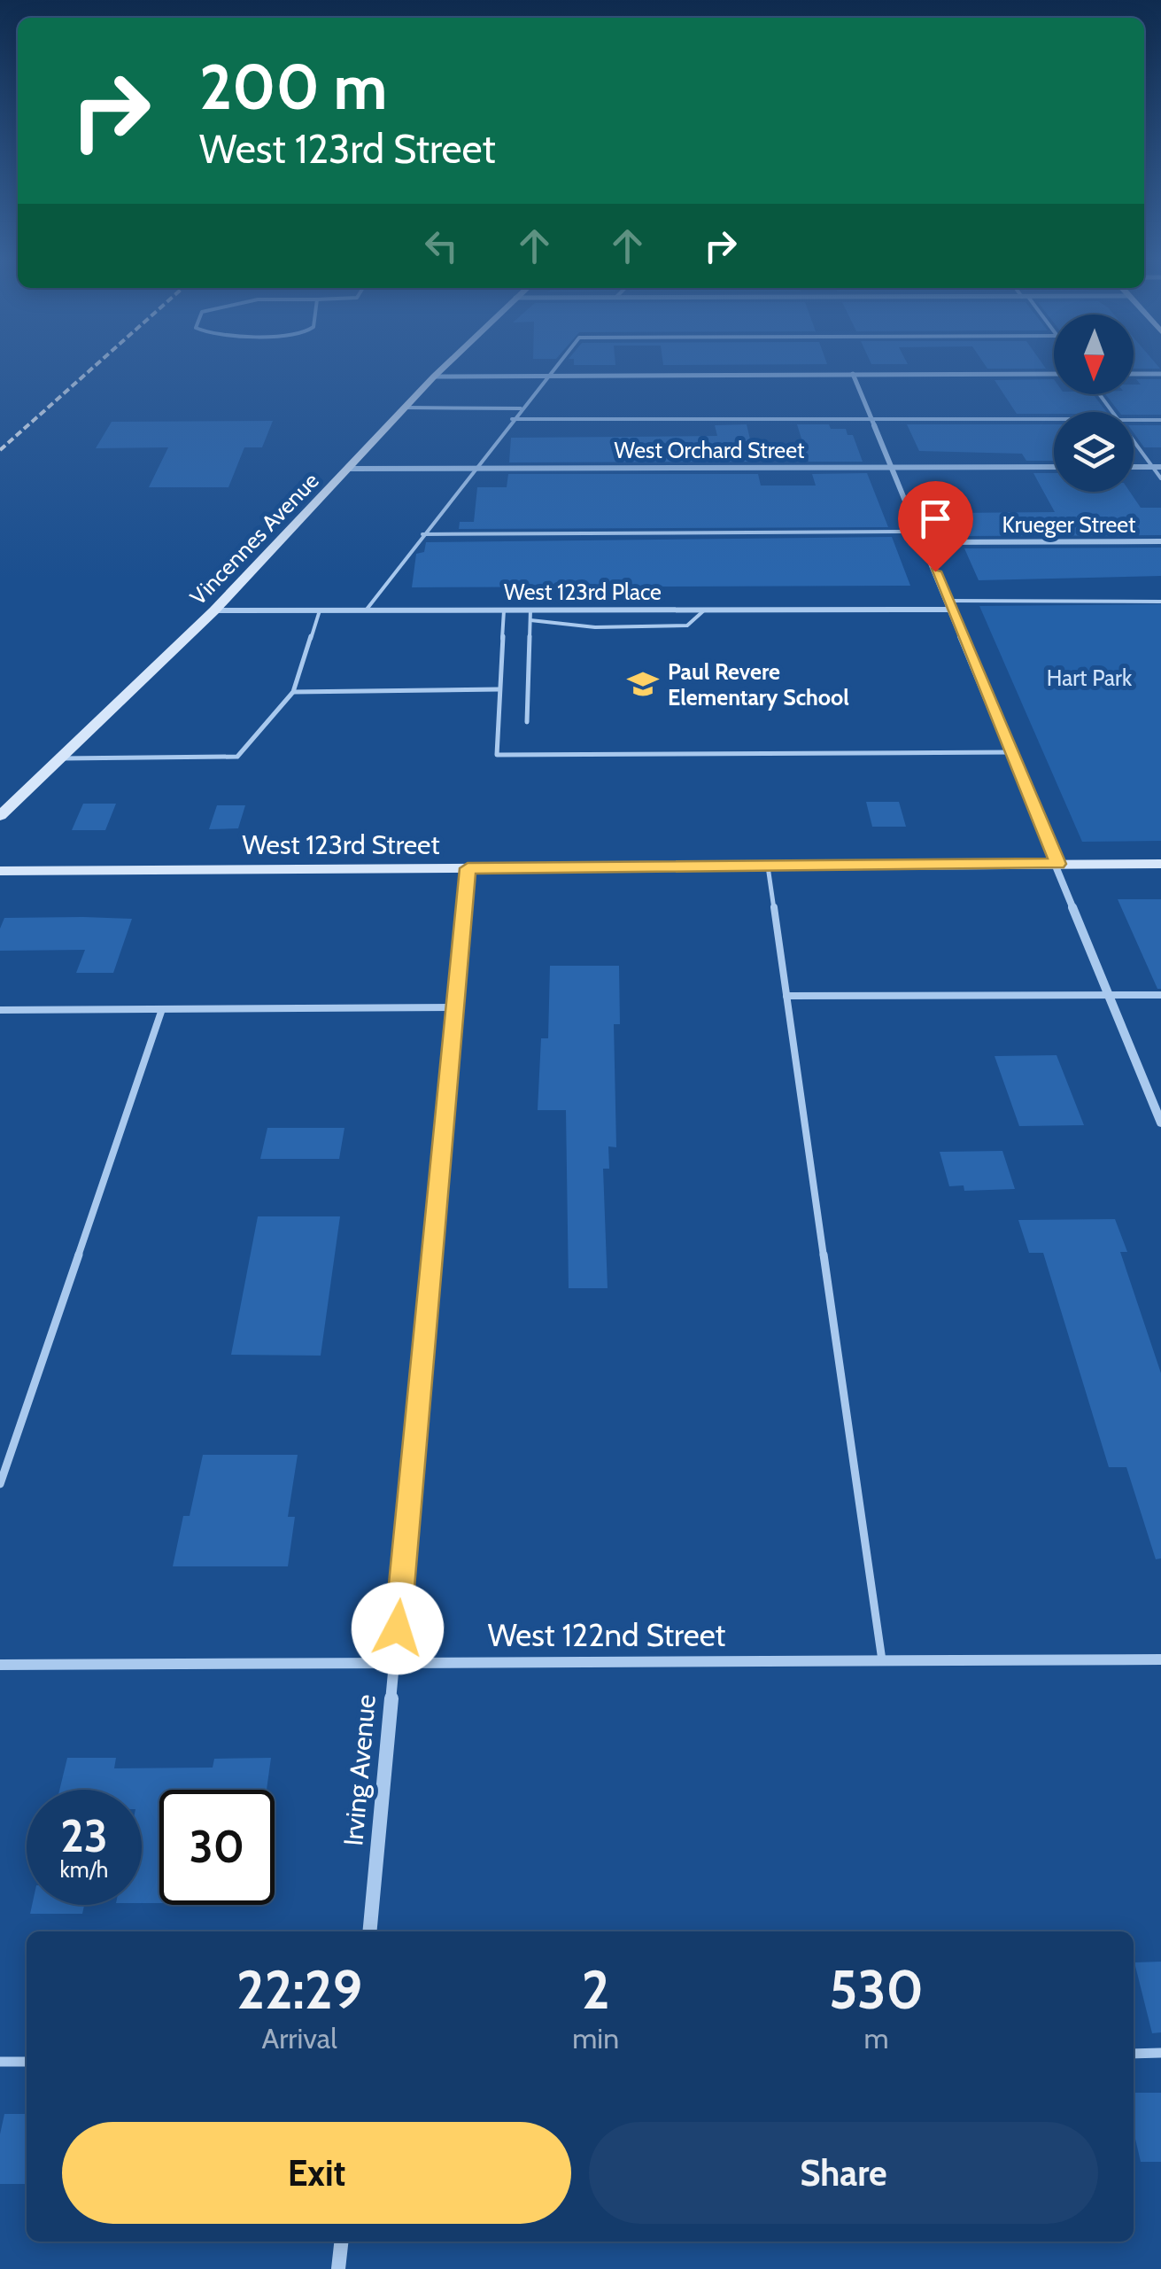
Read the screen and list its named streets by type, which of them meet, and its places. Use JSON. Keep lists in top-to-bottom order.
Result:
{
  "streets": {
    "main road": ["Vincennes Avenue", "West 123rd Street"],
    "street": [
      "West Orchard Street",
      "Krueger Street",
      "West 123rd Place",
      "West 122nd Street",
      "Irving Avenue"
    ]
  },
  "crossings": [
    ["West Orchard Street", "Vincennes Avenue"],
    ["Vincennes Avenue", "West 123rd Place"],
    ["West 123rd Street", "Irving Avenue"],
    ["West 122nd Street", "Irving Avenue"]
  ],
  "parks": ["Hart Park"],
  "places": {
    "school or university": ["Paul Revere Elementary School"]
  },
  "north": "bottom",
  "page": {
    "turn": ["200 m", "West 123rd Street"],
    "speed": "23 km/h",
    "limit": "30",
    "eta": [
      "22:29",
      "Arrival",
      "2",
      "min",
      "530",
      "m"
    ],
    "buttons": ["Exit", "Share"]
  }
}
